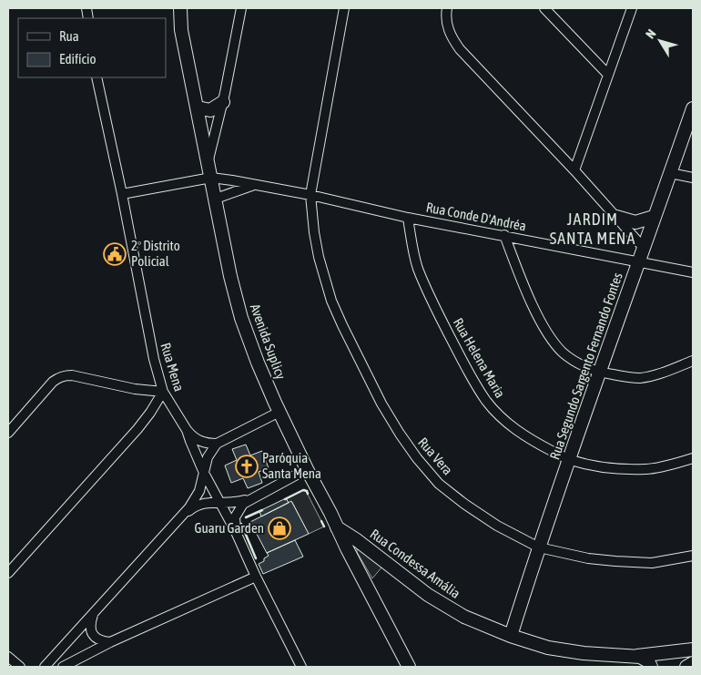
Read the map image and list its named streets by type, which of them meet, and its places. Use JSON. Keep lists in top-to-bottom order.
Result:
{
  "streets": {
    "street": [
      "Rua Conde D'Andréa",
      "Avenida Suplicy",
      "Rua Helena Maria",
      "Rua Segundo Sargento Fernando Fontes",
      "Rua Mena",
      "Rua Vera",
      "Rua Condessa Amália"
    ]
  },
  "crossings": [
    ["Rua Conde D'Andréa", "Avenida Suplicy"],
    ["Rua Conde D'Andréa", "Rua Helena Maria"],
    ["Rua Conde D'Andréa", "Rua Segundo Sargento Fernando Fontes"],
    ["Rua Conde D'Andréa", "Rua Mena"],
    ["Rua Conde D'Andréa", "Rua Vera"],
    ["Avenida Suplicy", "Rua Condessa Amália"],
    ["Rua Helena Maria", "Rua Segundo Sargento Fernando Fontes"],
    ["Rua Segundo Sargento Fernando Fontes", "Rua Vera"],
    ["Rua Segundo Sargento Fernando Fontes", "Rua Condessa Amália"]
  ],
  "districts": ["JARDIM SANTA MENA"],
  "places": {
    "public building": ["2º Distrito Policial"],
    "church": ["Paróquia Santa Mena"],
    "shop": ["Guaru Garden"]
  },
  "legend": ["Rua", "Edifício"],
  "north": "top left"
}
